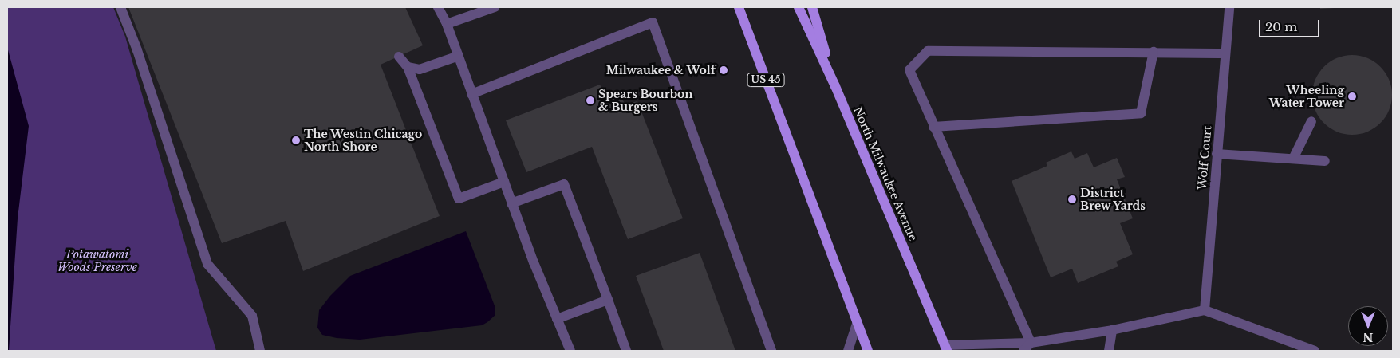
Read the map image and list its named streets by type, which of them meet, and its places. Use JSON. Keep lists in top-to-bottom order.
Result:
{
  "streets": {
    "main road": ["US 45", "North Milwaukee Avenue"],
    "lane": ["Wolf Court"]
  },
  "parks": ["Potawatomi Woods Preserve"],
  "places": [
    "Milwaukee & Wolf",
    "Wheeling Water Tower",
    "Spears Bourbon & Burgers",
    "The Westin Chicago North Shore",
    "District Brew Yards"
  ],
  "scale_bar": "20 m",
  "north": "bottom"
}
